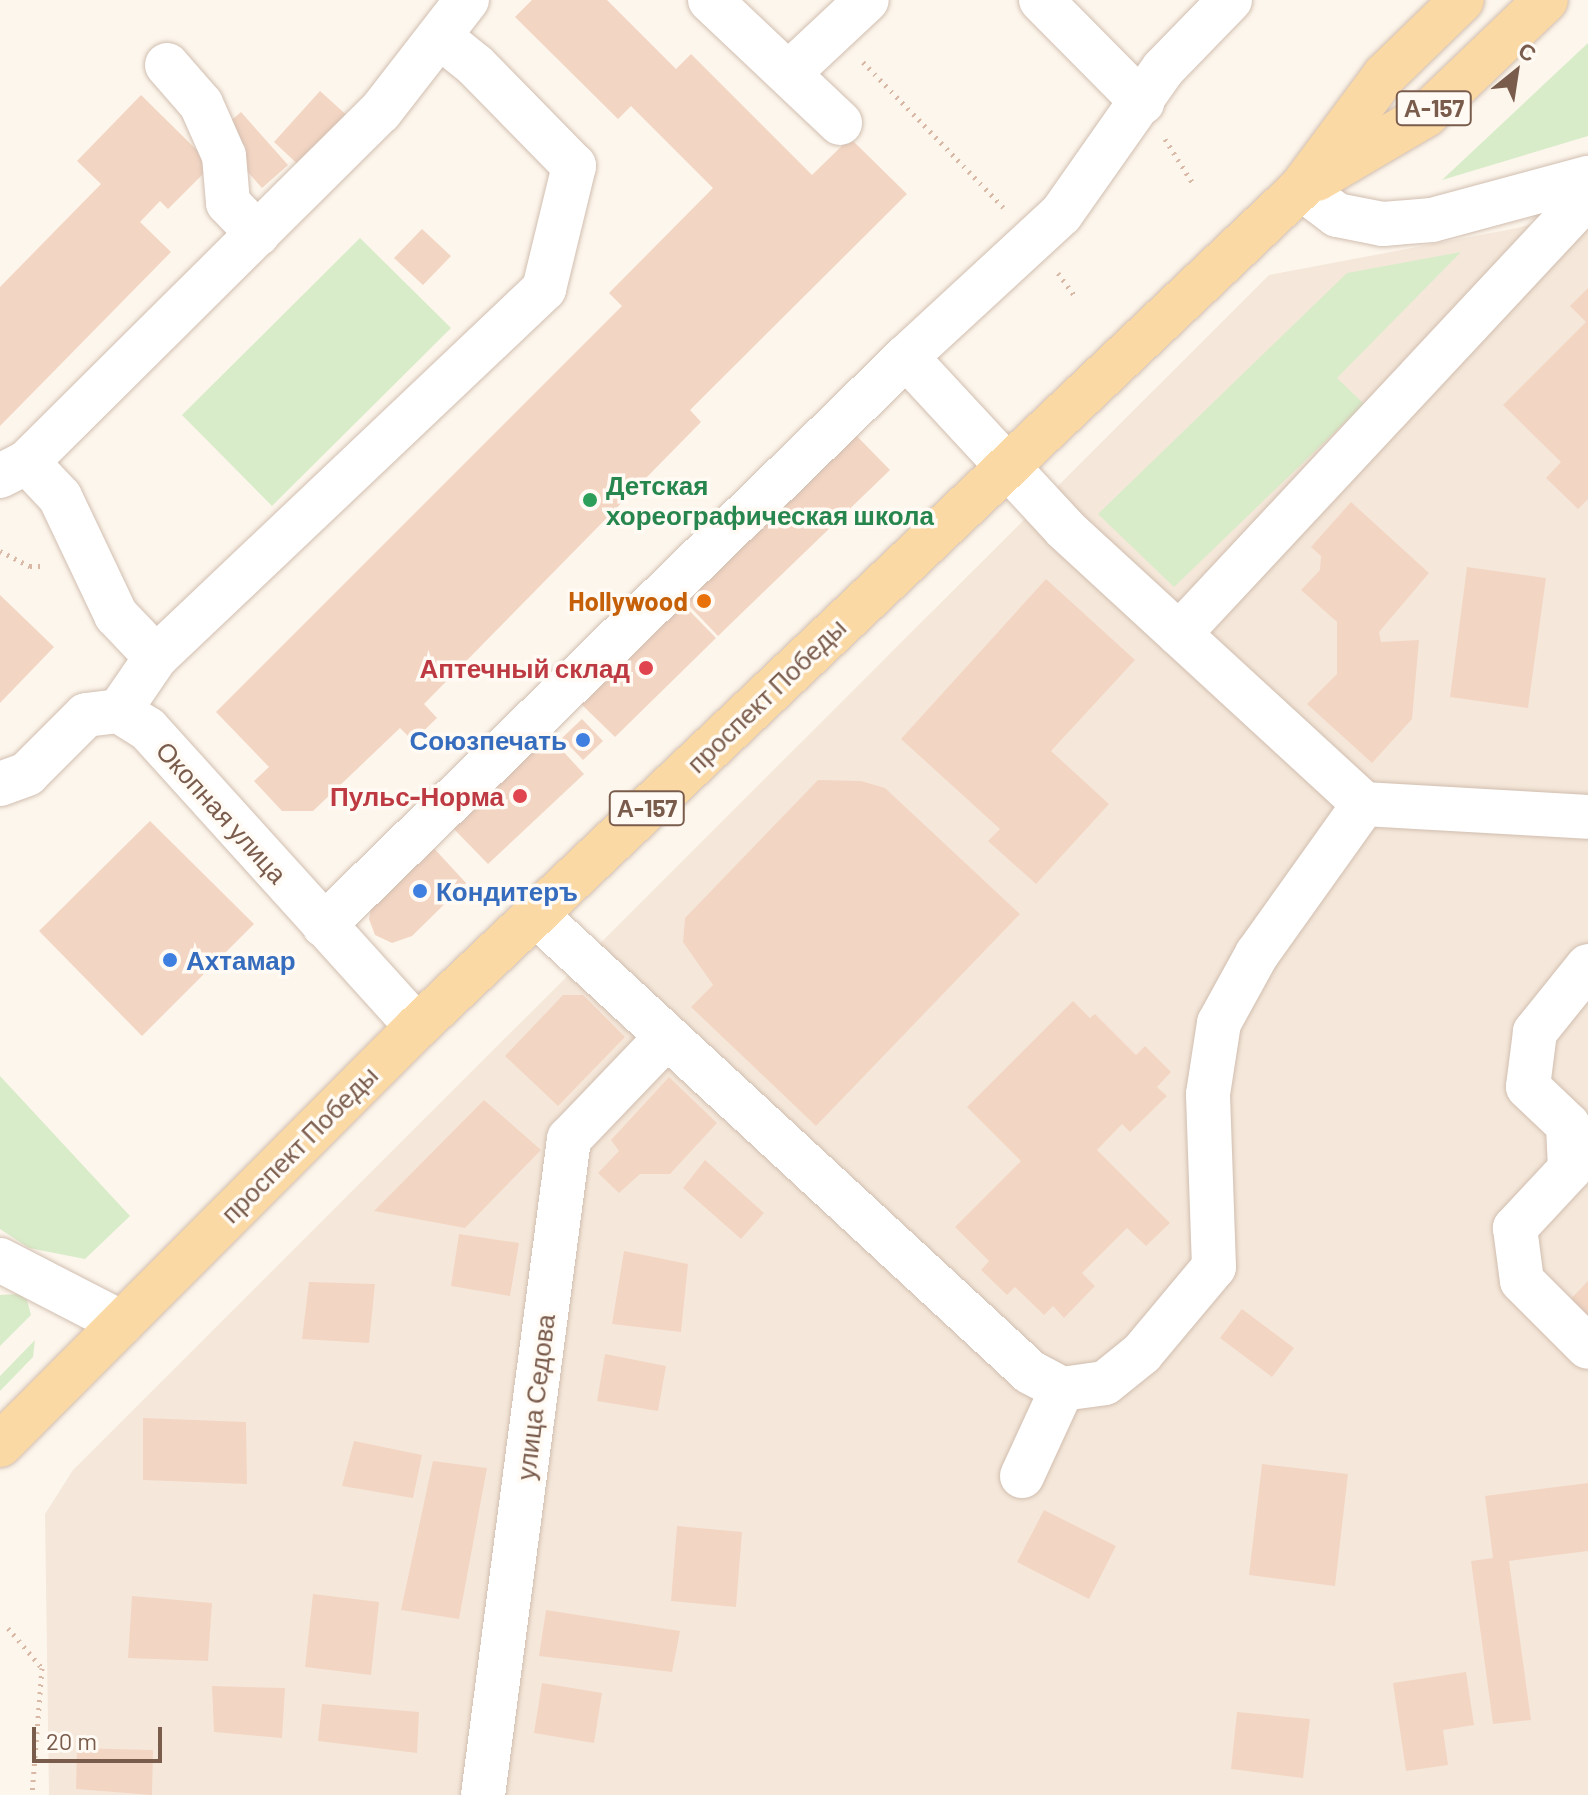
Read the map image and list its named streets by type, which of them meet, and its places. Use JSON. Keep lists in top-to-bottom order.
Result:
{
  "streets": {
    "main road": ["А-157", "проспект Победы"],
    "street": ["Окопная улица", "улица Седова"]
  },
  "crossings": [
    ["проспект Победы", "Окопная улица"]
  ],
  "places": [
    "Детская хореографическая школа",
    "Hollywood",
    "Аптечный склад",
    "Союзпечать",
    "Пульс-Норма",
    "Кондитеръ",
    "Ахтамар"
  ],
  "scale_bar": "20 m",
  "north": "top right"
}
